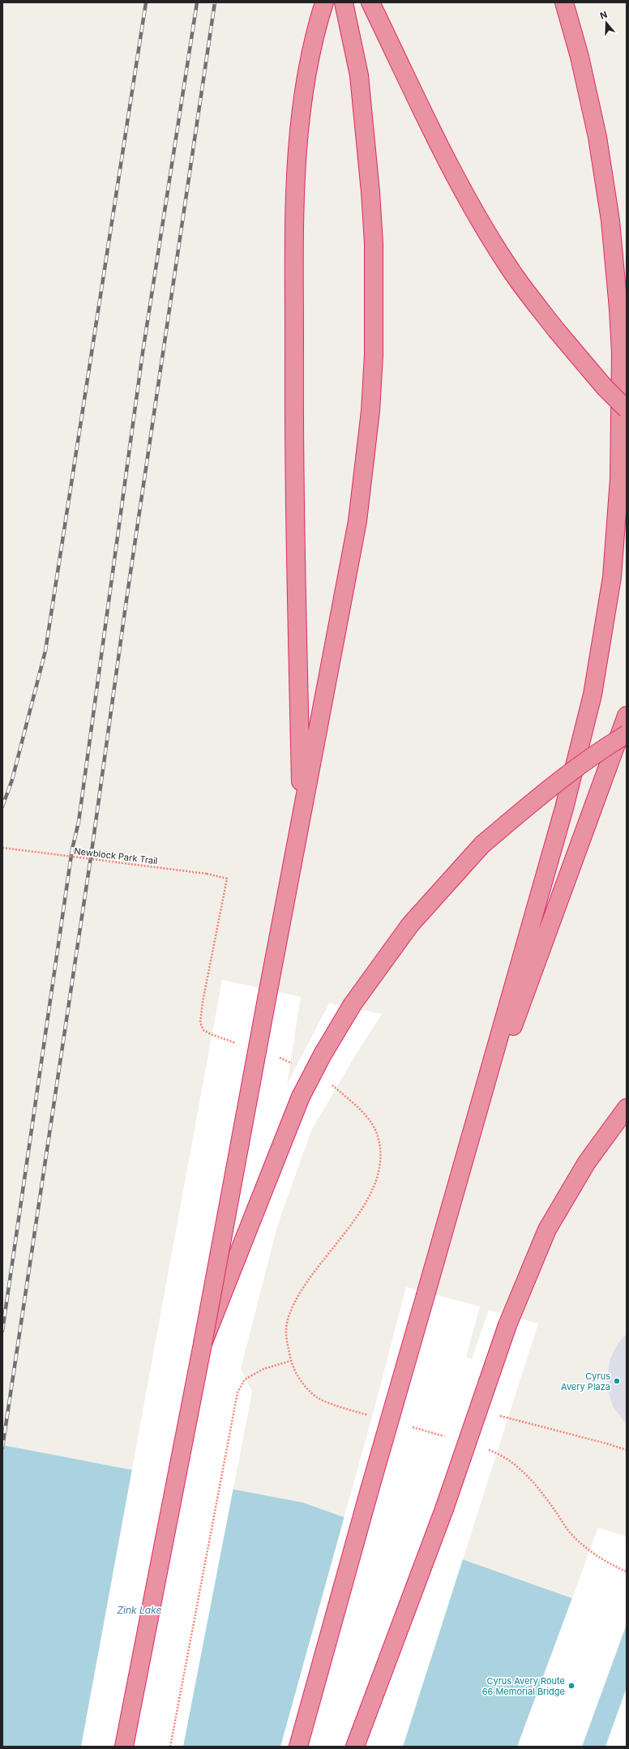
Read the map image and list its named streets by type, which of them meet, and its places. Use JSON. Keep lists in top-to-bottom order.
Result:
{
  "streets": {
    "path": ["Newblock Park Trail"]
  },
  "water": ["Zink Lake"],
  "places": ["Cyrus Avery Plaza", "Cyrus Avery Route 66 Memorial Bridge"],
  "north": "top"
}
